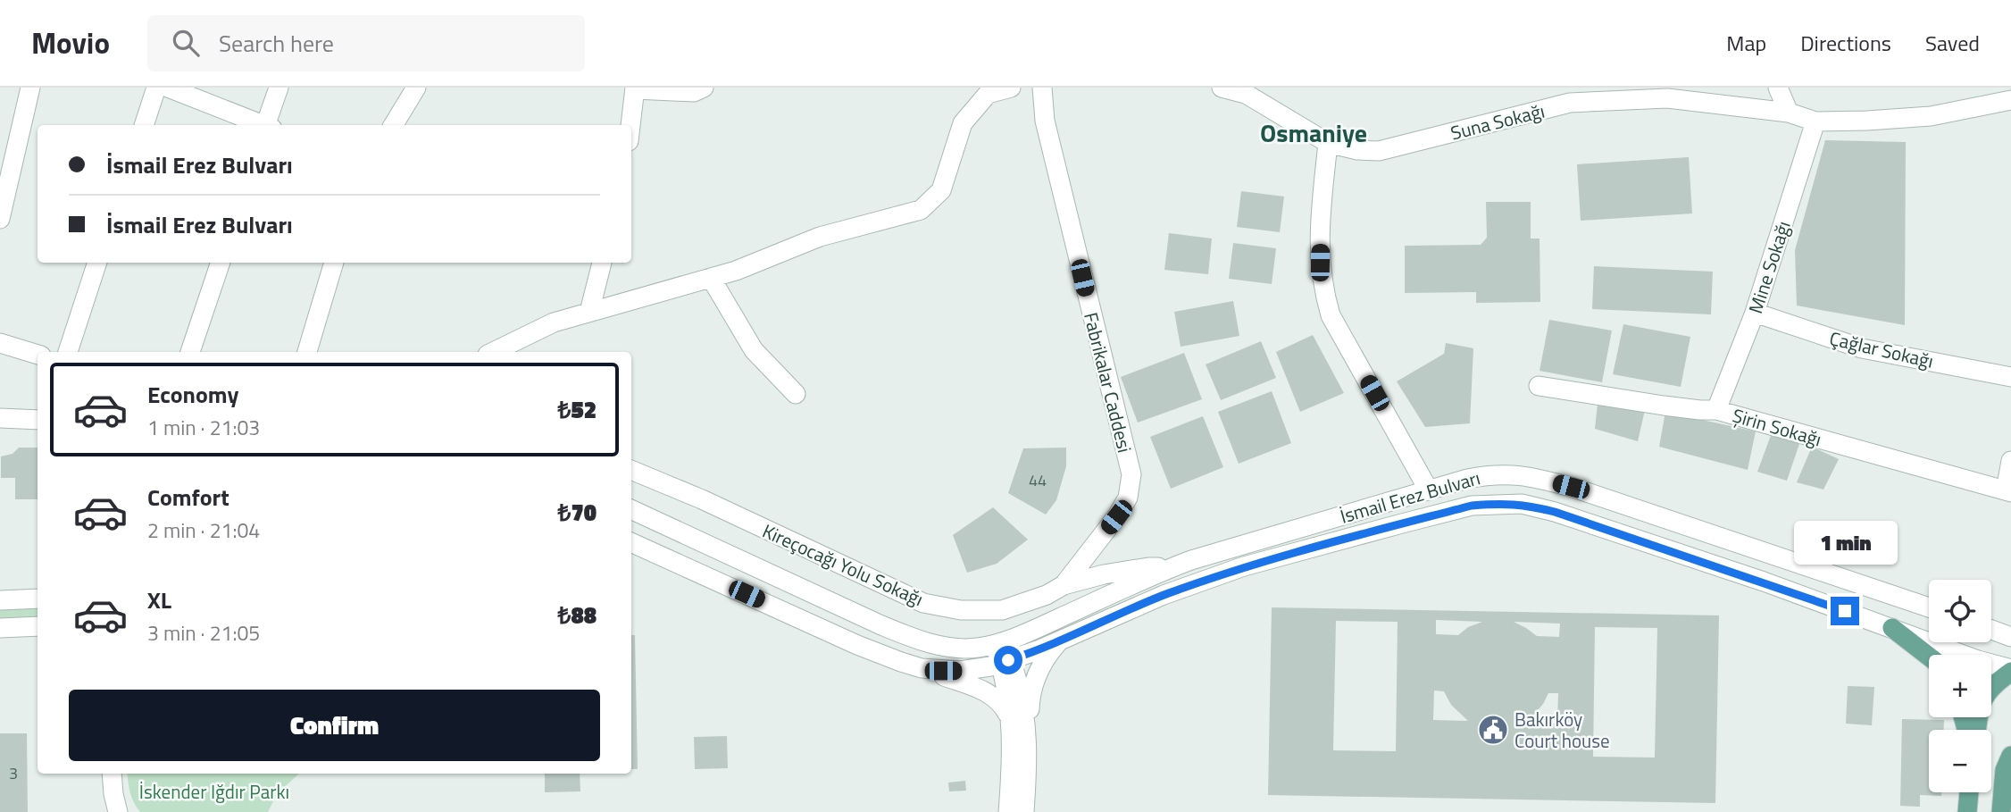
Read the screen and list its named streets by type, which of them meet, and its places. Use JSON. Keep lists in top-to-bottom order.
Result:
{
  "streets": {
    "street": [
      "Suna Sokağı",
      "Mine Sokağı",
      "Çağlar Sokağı",
      "Fabrikalar Caddesi",
      "Şirin Sokağı",
      "İsmail Erez Bulvarı",
      "Kireçocağı Yolu Sokağı"
    ]
  },
  "crossings": [
    ["Suna Sokağı", "Mine Sokağı"],
    ["Mine Sokağı", "Çağlar Sokağı"],
    ["Mine Sokağı", "Şirin Sokağı"],
    ["Fabrikalar Caddesi", "Kireçocağı Yolu Sokağı"]
  ],
  "districts": ["Osmaniye"],
  "parks": ["İskender Iğdır Parkı"],
  "places": {
    "public building": ["Bakırköy Court house"]
  },
  "house_numbers": ["44", "3"],
  "page": {
    "header": "Movio",
    "search": "Search here",
    "nav": ["Map", "Directions", "Saved"],
    "banner": ["İsmail Erez Bulvarı", "İsmail Erez Bulvarı"],
    "list": [
      {
        "name": "Economy",
        "note": "1 min · 21:03",
        "value": "₺52"
      },
      {
        "name": "Comfort",
        "note": "2 min · 21:04",
        "value": "₺70"
      },
      {
        "name": "XL",
        "note": "3 min · 21:05",
        "value": "₺88"
      }
    ],
    "bubble": "1 min",
    "map_buttons": ["+", "−"],
    "buttons": "Confirm"
  }
}
